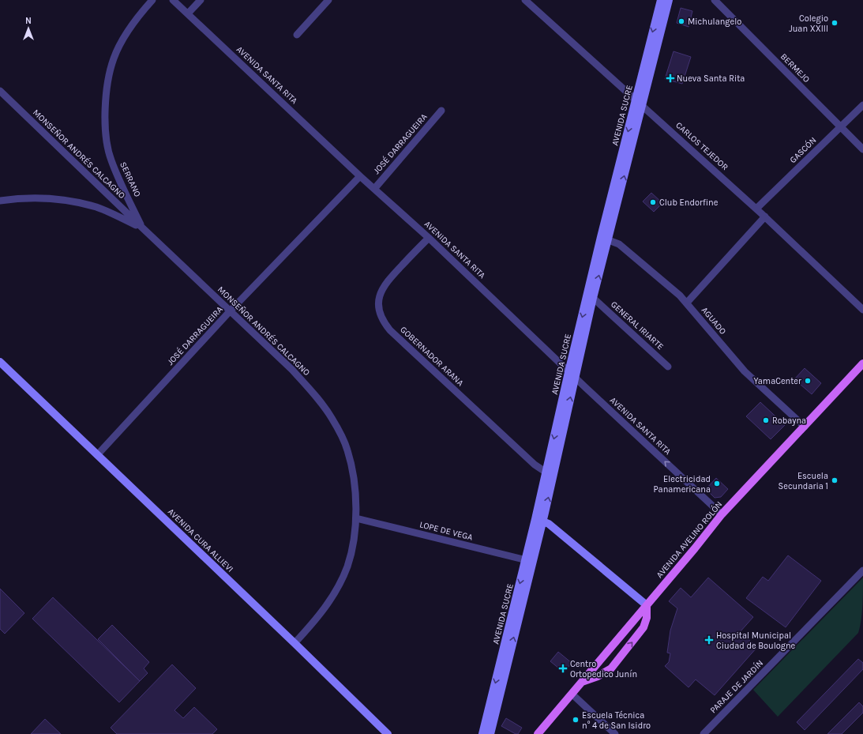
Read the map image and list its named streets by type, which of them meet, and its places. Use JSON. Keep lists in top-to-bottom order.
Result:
{
  "streets": {
    "main road": ["AVENIDA SUCRE", "AVENIDA AVELINO ROLÓN", "AVENIDA CURA ALLIEVI"],
    "street": [
      "BERMEJO",
      "AVENIDA SANTA RITA",
      "JOSÉ DARRAGUEIRA",
      "CARLOS TEJEDOR",
      "GASCÓN",
      "MONSEÑOR ANDRÉS CALCAGNO",
      "SERRANO",
      "AGUADO",
      "GENERAL IRIARTE",
      "GOBERNADOR ARANA",
      "LOPE DE VEGA",
      "PARAJE DE JARDÍN"
    ]
  },
  "crossings": [
    ["BERMEJO", "GASCÓN"],
    ["AVENIDA SANTA RITA", "AVENIDA SUCRE"],
    ["AVENIDA SANTA RITA", "JOSÉ DARRAGUEIRA"],
    ["AVENIDA SANTA RITA", "GOBERNADOR ARANA"],
    ["AVENIDA SANTA RITA", "AVENIDA AVELINO ROLÓN"],
    ["AVENIDA SUCRE", "CARLOS TEJEDOR"],
    ["AVENIDA SUCRE", "AGUADO"],
    ["AVENIDA SUCRE", "GENERAL IRIARTE"],
    ["AVENIDA SUCRE", "GOBERNADOR ARANA"],
    ["AVENIDA SUCRE", "LOPE DE VEGA"],
    ["JOSÉ DARRAGUEIRA", "MONSEÑOR ANDRÉS CALCAGNO"],
    ["JOSÉ DARRAGUEIRA", "AVENIDA CURA ALLIEVI"],
    ["CARLOS TEJEDOR", "GASCÓN"],
    ["MONSEÑOR ANDRÉS CALCAGNO", "SERRANO"],
    ["MONSEÑOR ANDRÉS CALCAGNO", "LOPE DE VEGA"],
    ["MONSEÑOR ANDRÉS CALCAGNO", "AVENIDA CURA ALLIEVI"],
    ["AGUADO", "AVENIDA AVELINO ROLÓN"]
  ],
  "places": {
    "other": [
      "Michulangelo",
      "Colegio Juan XXIII",
      "Club Endorfine",
      "YamaCenter",
      "Robayna",
      "Escuela Secundaria 1",
      "Electricidad Panamericana",
      "Escuela Técnica n° 4 de San Isidro"
    ],
    "health": ["Nueva Santa Rita", "Hospital Municipal Ciudad de Boulogne", "Centro Ortopedico Junín"]
  },
  "north": "top"
}
